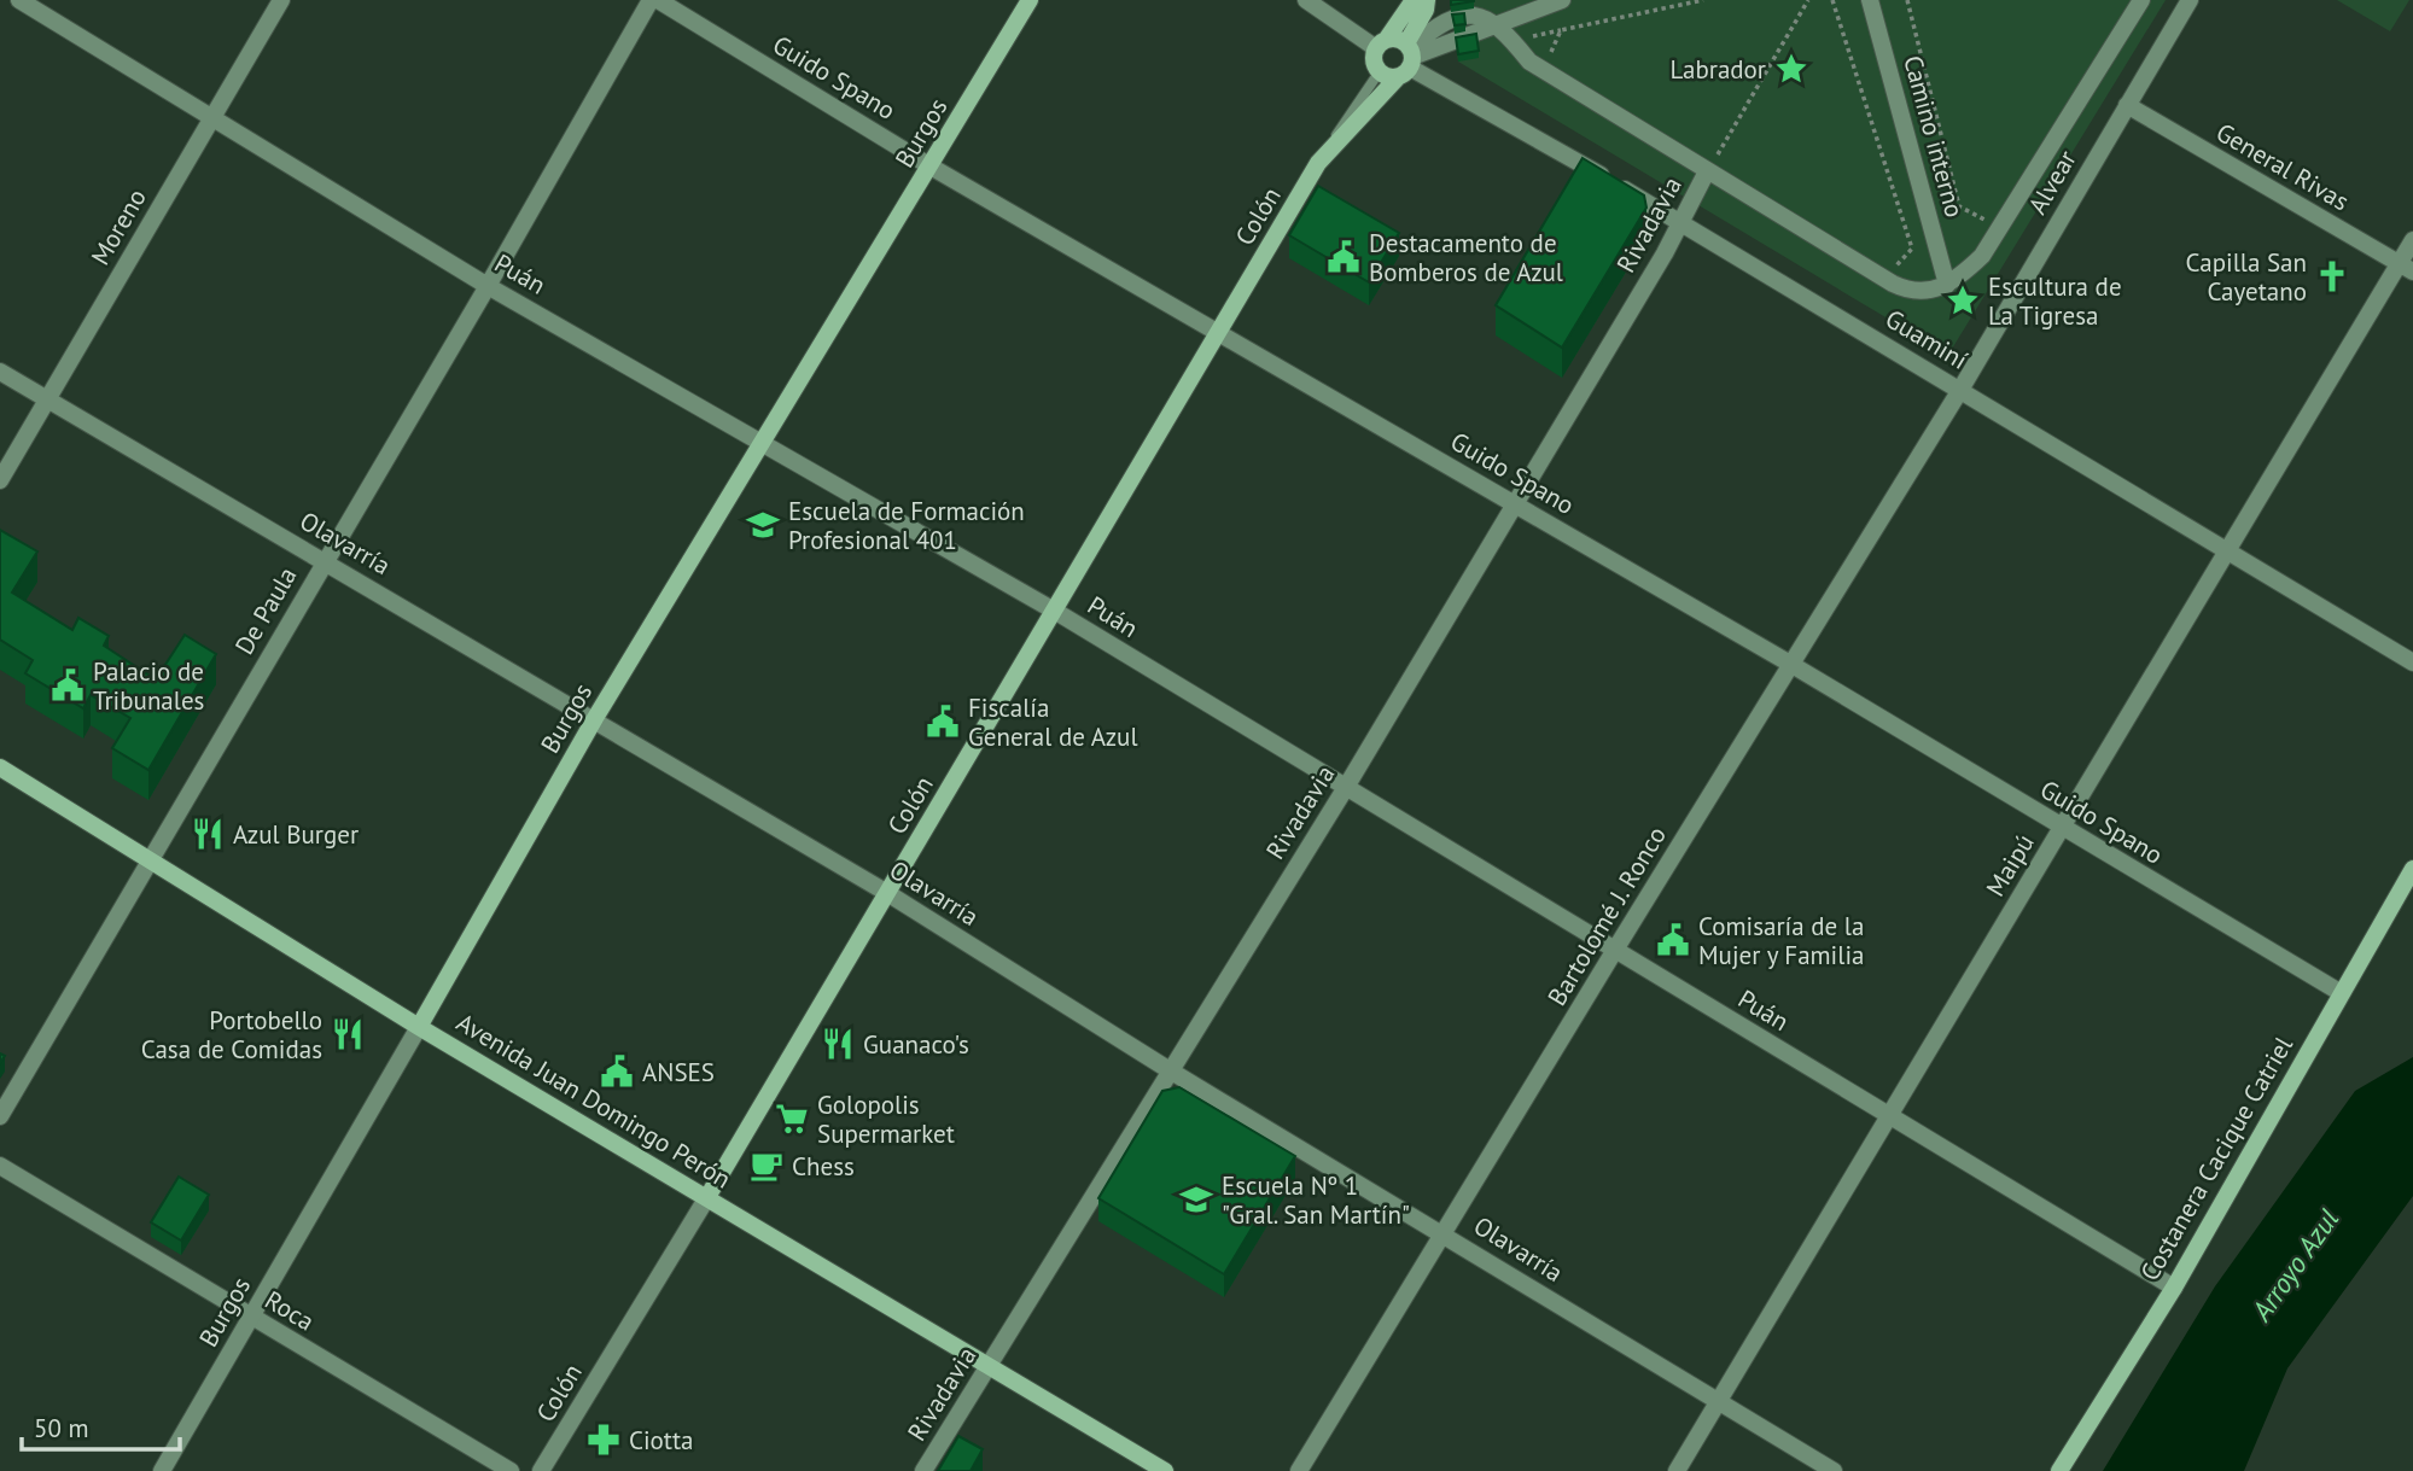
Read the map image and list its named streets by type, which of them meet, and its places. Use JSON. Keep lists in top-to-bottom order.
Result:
{
  "streets": {
    "main road": [
      "Burgos",
      "Colón",
      "Avenida Juan Domingo Perón",
      "Costanera Cacique Catriel"
    ],
    "street": [
      "Guido Spano",
      "Camino interno",
      "General Rivas",
      "Alvear",
      "Rivadavia",
      "Moreno",
      "Puán",
      "Guaminí",
      "Olavarría",
      "De Paula",
      "Maipú",
      "Bartolomé J. Ronco",
      "Roca"
    ]
  },
  "crossings": [
    ["Guido Spano", "Burgos"],
    ["Guido Spano", "Colón"],
    ["Guido Spano", "Rivadavia"],
    ["Guido Spano", "Maipú"],
    ["Guido Spano", "Bartolomé J. Ronco"],
    ["Guido Spano", "Costanera Cacique Catriel"],
    ["Burgos", "Puán"],
    ["Burgos", "Olavarría"],
    ["Burgos", "Avenida Juan Domingo Perón"],
    ["Burgos", "Roca"],
    ["General Rivas", "Alvear"],
    ["General Rivas", "Maipú"],
    ["Alvear", "Guaminí"],
    ["Alvear", "Bartolomé J. Ronco"],
    ["Colón", "Puán"],
    ["Colón", "Guaminí"],
    ["Colón", "Olavarría"],
    ["Colón", "Avenida Juan Domingo Perón"],
    ["Rivadavia", "Puán"],
    ["Rivadavia", "Guaminí"],
    ["Rivadavia", "Olavarría"],
    ["Rivadavia", "Avenida Juan Domingo Perón"],
    ["Moreno", "Puán"],
    ["Moreno", "Olavarría"],
    ["Puán", "De Paula"],
    ["Puán", "Maipú"],
    ["Puán", "Bartolomé J. Ronco"],
    ["Puán", "Costanera Cacique Catriel"],
    ["Guaminí", "Maipú"],
    ["Guaminí", "Bartolomé J. Ronco"],
    ["Olavarría", "De Paula"],
    ["Olavarría", "Maipú"],
    ["Olavarría", "Bartolomé J. Ronco"],
    ["De Paula", "Avenida Juan Domingo Perón"]
  ],
  "water": ["Arroyo Azul"],
  "places": {
    "place": ["Labrador", "Escultura de La Tigresa"],
    "public building": [
      "Destacamento de Bomberos de Azul",
      "Palacio de Tribunales",
      "Fiscalía General de Azul",
      "Comisaría de la Mujer y Familia",
      "ANSES"
    ],
    "church": ["Capilla San Cayetano"],
    "school or university": ["Escuela de Formación Profesional 401", "Escuela Nº 1 \"Gral. San Martín\""],
    "restaurant": ["Azul Burger", "Portobello Casa de Comidas", "Guanaco's"],
    "supermarket": ["Golopolis Supermarket"],
    "cafe": ["Chess"],
    "pharmacy": ["Ciotta"]
  },
  "scale_bar": "50 m"
}
